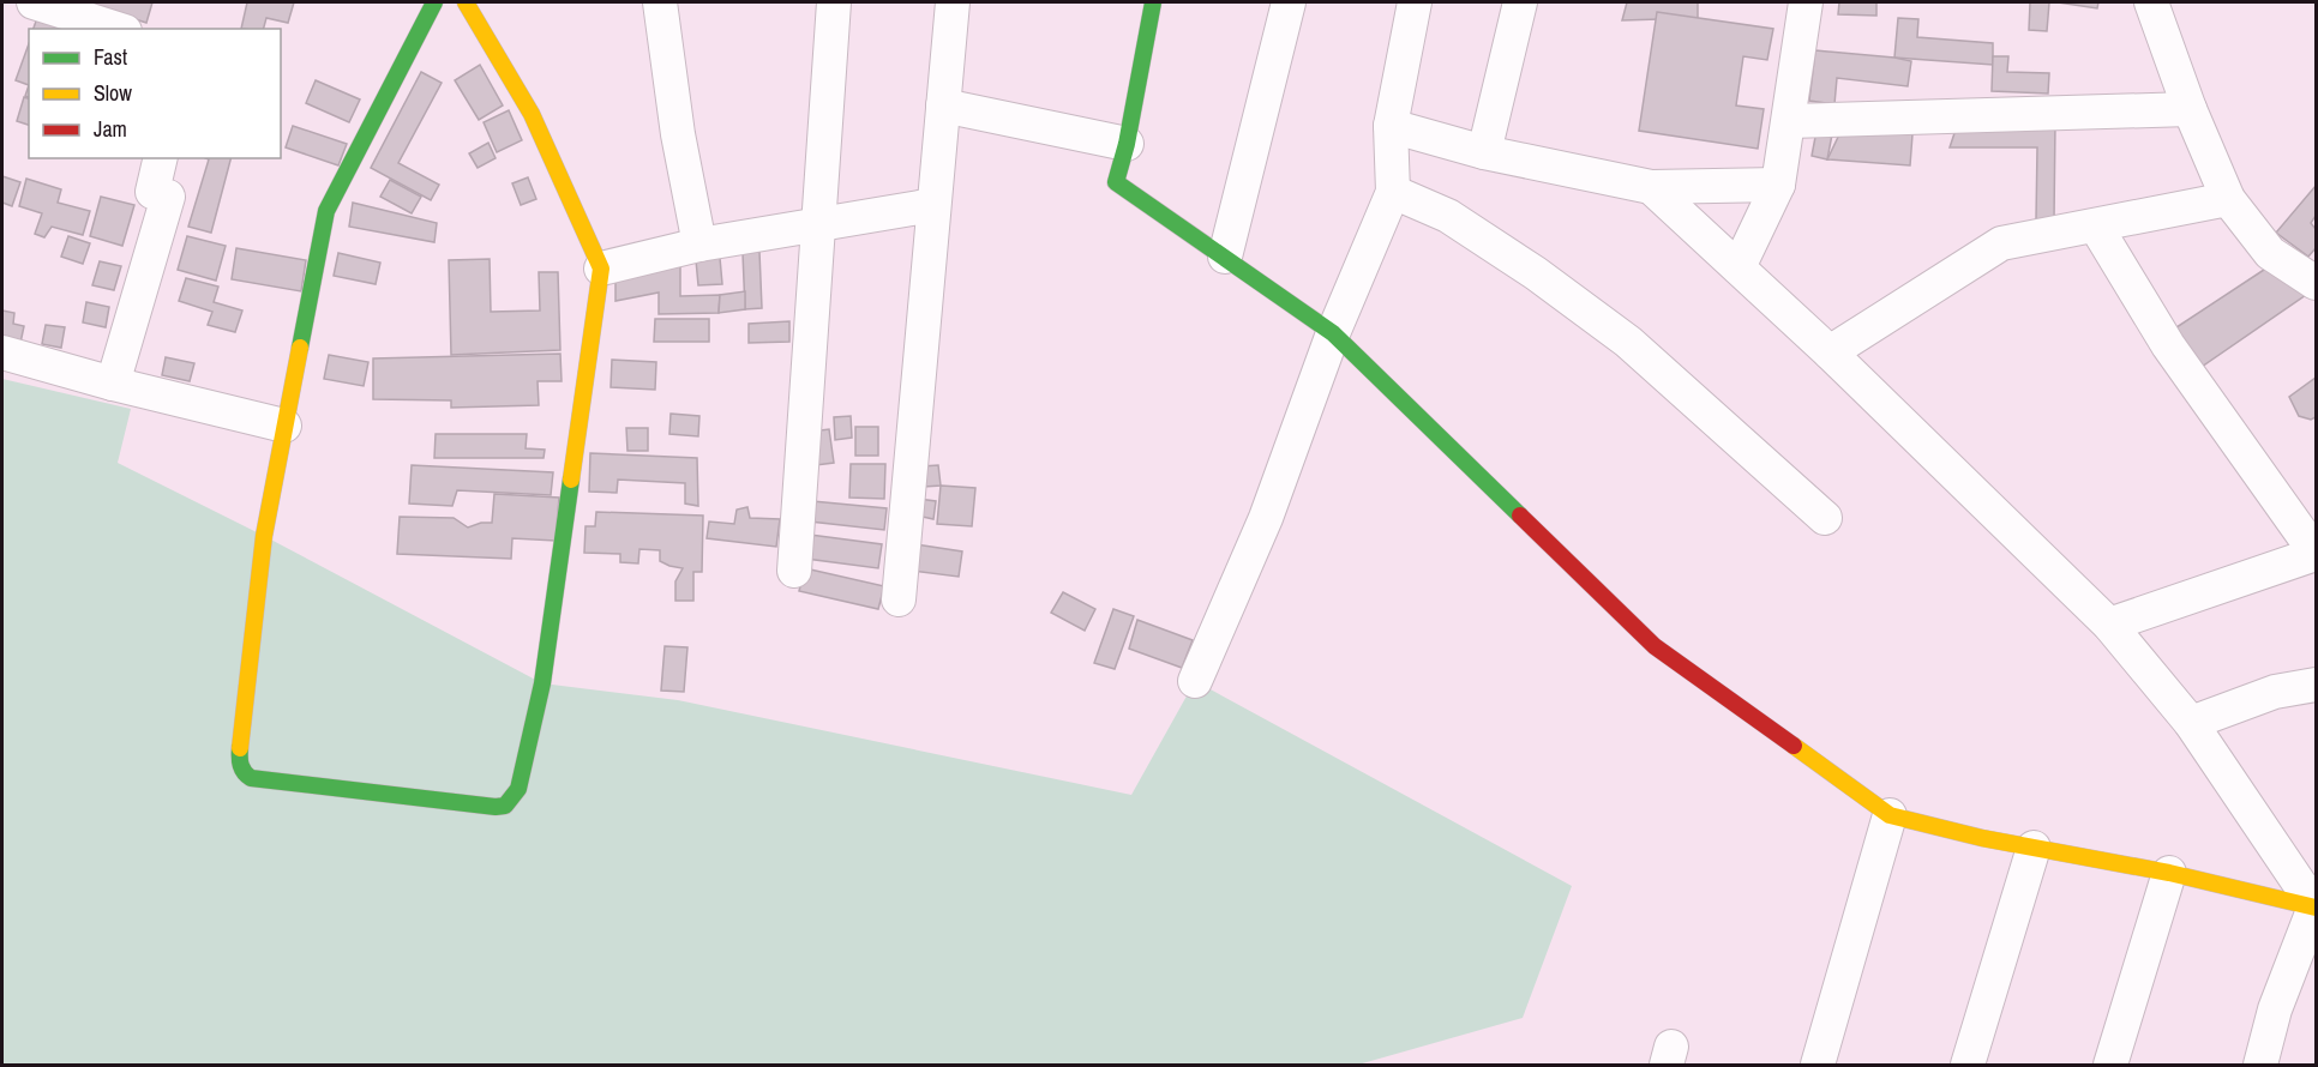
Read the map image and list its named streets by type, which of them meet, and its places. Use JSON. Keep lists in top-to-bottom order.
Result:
{
  "legend": ["Fast", "Slow", "Jam"]
}
